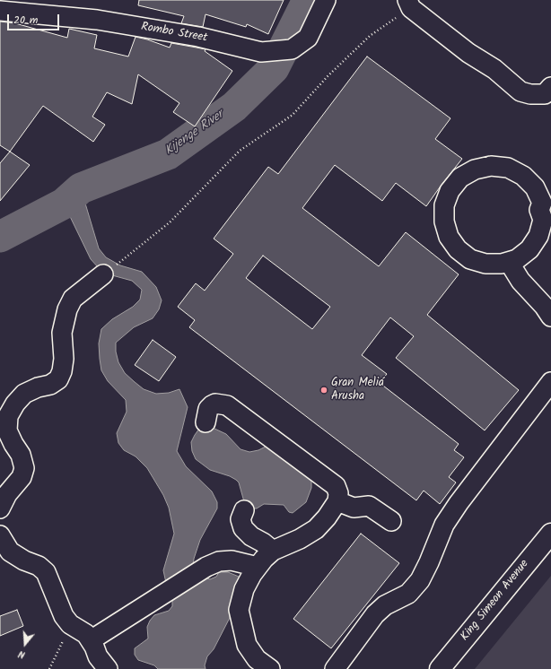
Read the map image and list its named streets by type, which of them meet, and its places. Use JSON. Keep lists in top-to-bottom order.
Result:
{
  "streets": {
    "main road": ["King Simeon Avenue"],
    "street": ["Rombo Street"]
  },
  "water": ["Kijenge River"],
  "places": ["Gran Meliá Arusha"],
  "scale_bar": "20 m",
  "north": "bottom"
}
